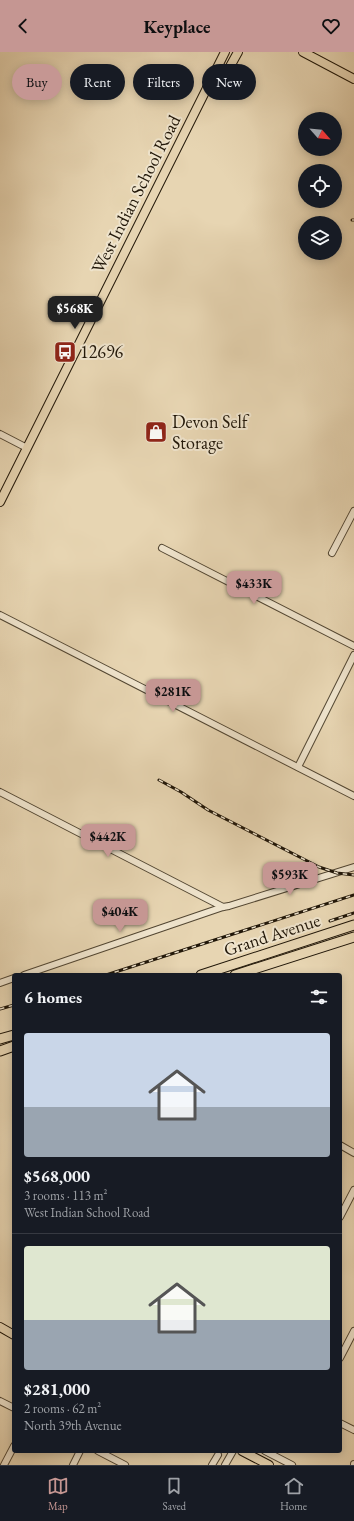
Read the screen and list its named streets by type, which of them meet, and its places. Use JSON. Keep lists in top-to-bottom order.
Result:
{
  "streets": {
    "highway": ["Grand Avenue"],
    "main road": ["West Indian School Road"]
  },
  "places": {
    "bus stop": ["12696"],
    "shop": ["Devon Self Storage"]
  },
  "north": "bottom right",
  "page": {
    "header": "Keyplace",
    "chip": [
      "Buy",
      "Rent",
      "Filters",
      "New"
    ],
    "price": [
      "$568K",
      "$433K",
      "$281K",
      "$442K",
      "$593K",
      "$404K"
    ],
    "heading": "6 homes",
    "list": [
      {
        "name": "$568,000",
        "note": "3 rooms · 113 m² · West Indian School Road"
      },
      {
        "name": "$281,000",
        "note": "2 rooms · 62 m² · North 39th Avenue"
      }
    ],
    "tabs": ["Map", "Saved", "Home"]
  }
}
